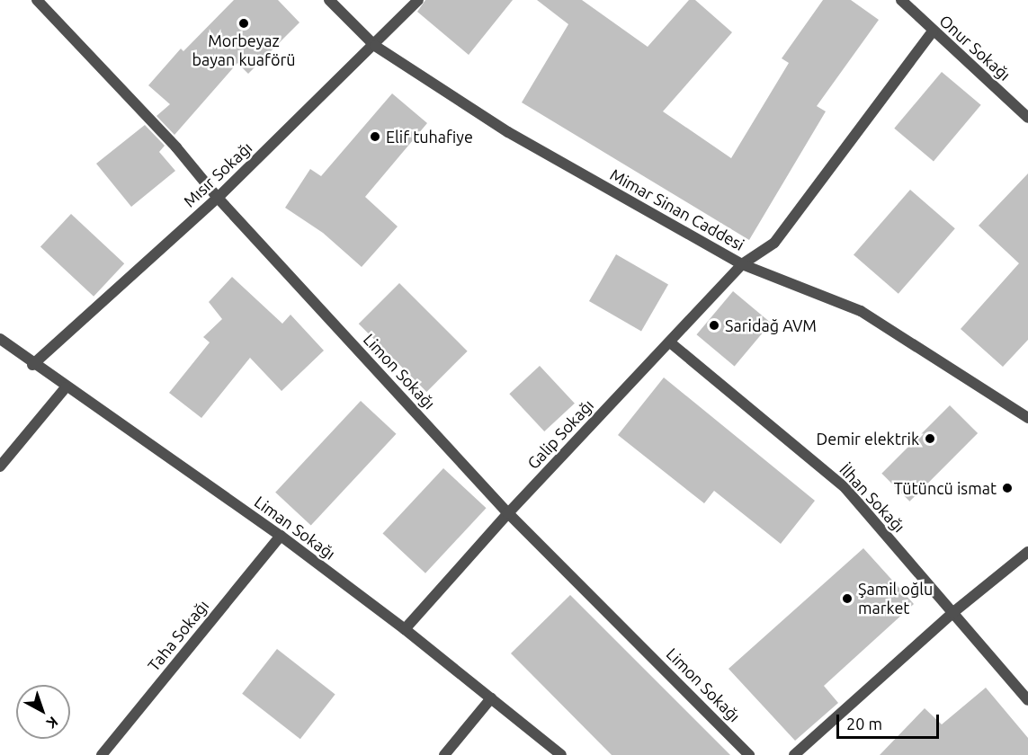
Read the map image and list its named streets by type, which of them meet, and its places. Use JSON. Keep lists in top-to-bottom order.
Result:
{
  "streets": {
    "street": [
      "Onur Sokağı",
      "Mısır Sokağı",
      "Mimar Sinan Caddesi",
      "Limon Sokağı",
      "Galip Sokağı",
      "İlhan Sokağı",
      "Liman Sokağı",
      "Taha Sokağı"
    ]
  },
  "crossings": [
    ["Onur Sokağı", "Galip Sokağı"],
    ["Mısır Sokağı", "Mimar Sinan Caddesi"],
    ["Mısır Sokağı", "Limon Sokağı"],
    ["Mısır Sokağı", "Liman Sokağı"],
    ["Mimar Sinan Caddesi", "Galip Sokağı"],
    ["Limon Sokağı", "Galip Sokağı"],
    ["Galip Sokağı", "İlhan Sokağı"],
    ["Galip Sokağı", "Liman Sokağı"],
    ["Liman Sokağı", "Taha Sokağı"]
  ],
  "places": [
    "Morbeyaz bayan kuaförü",
    "Elif tuhafiye",
    "Saridağ AVM",
    "Demir elektrik",
    "Tütüncü ismat",
    "Şamil oğlu market"
  ],
  "scale_bar": "20 m",
  "north": "bottom right"
}
